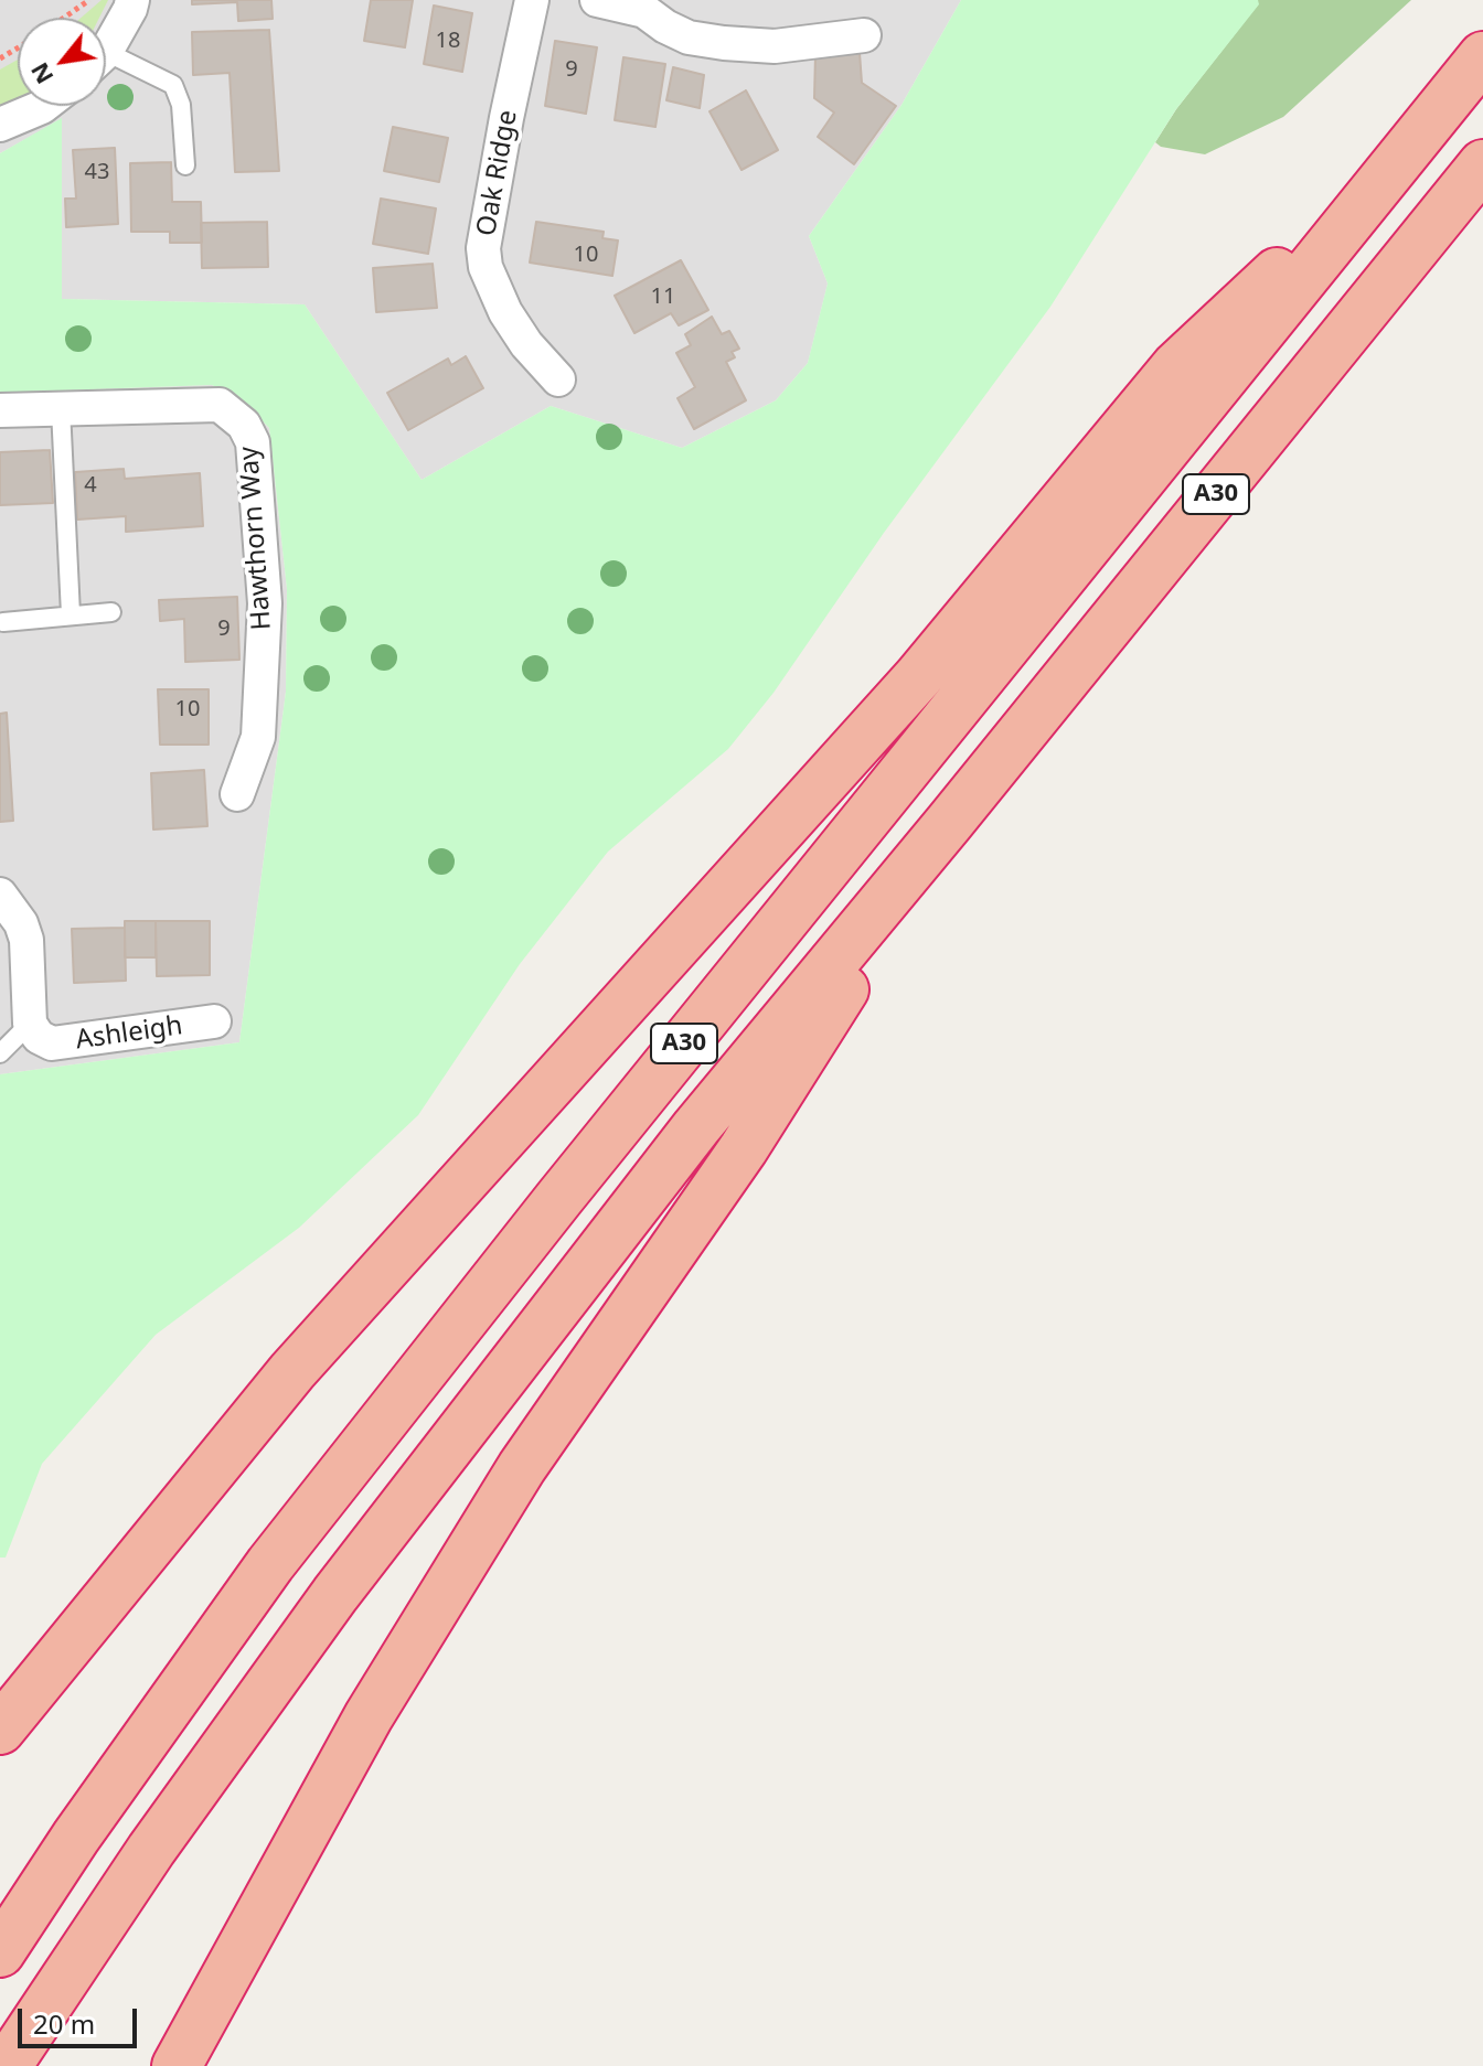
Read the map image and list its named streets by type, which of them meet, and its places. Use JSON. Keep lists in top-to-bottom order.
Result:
{
  "streets": {
    "highway": ["A30"],
    "street": ["Oak Ridge", "Hawthorn Way", "Ashleigh"]
  },
  "house_numbers": [
    "18",
    "9",
    "43",
    "10",
    "11",
    "4",
    "9",
    "10"
  ],
  "scale_bar": "20 m",
  "north": "bottom left"
}
